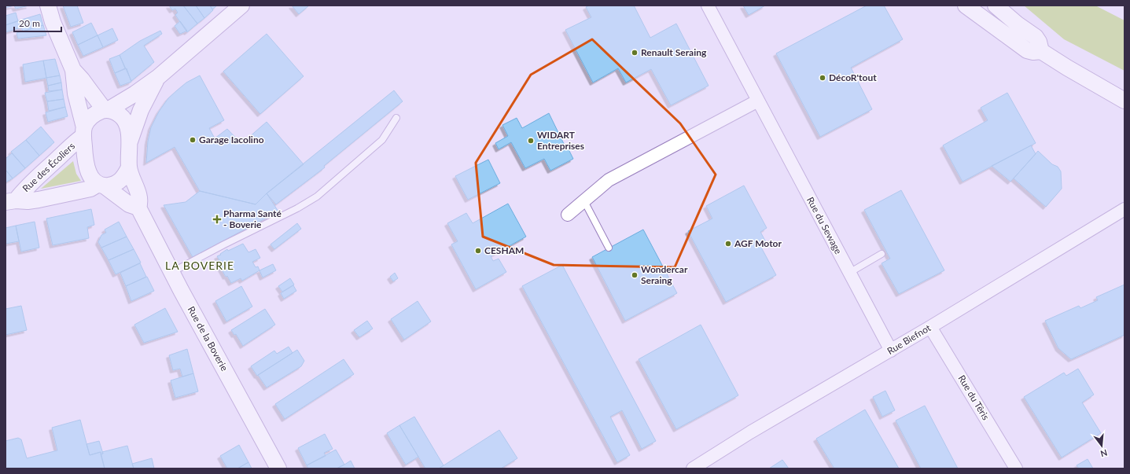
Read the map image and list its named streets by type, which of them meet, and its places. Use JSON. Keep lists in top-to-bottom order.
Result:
{
  "streets": {
    "street": [
      "Rue des Écoliers",
      "Rue du Sewage",
      "Rue de la Boverie",
      "Rue Biefnot",
      "Rue du Têris"
    ]
  },
  "crossings": [
    ["Rue des Écoliers", "Rue de la Boverie"],
    ["Rue du Sewage", "Rue Biefnot"],
    ["Rue Biefnot", "Rue du Têris"]
  ],
  "districts": ["LA BOVERIE"],
  "places": {
    "other": [
      "Renault Seraing",
      "DécoR'tout",
      "Garage Iacolino",
      "WIDART Entreprises",
      "AGF Motor",
      "CESHAM",
      "Wondercar Seraing"
    ],
    "health": ["Pharma Santé - Boverie"]
  },
  "scale_bar": "20 m",
  "north": "bottom"
}
